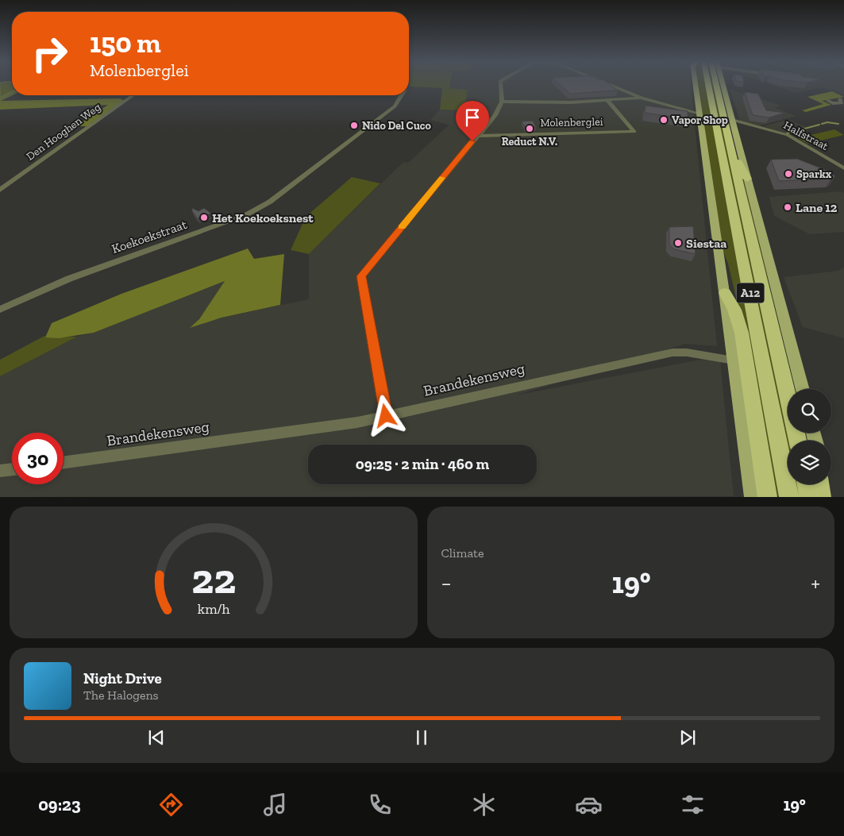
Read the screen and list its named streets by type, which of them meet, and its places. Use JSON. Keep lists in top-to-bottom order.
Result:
{
  "streets": {
    "highway": ["A12"],
    "street": [
      "Molenberglei",
      "Den Hooghen Weg",
      "Halfstraat",
      "Koekoekstraat",
      "Brandekensweg"
    ]
  },
  "places": [
    "Vapor Shop",
    "Nido Del Cuco",
    "Reduct N.V.",
    "Sparkx",
    "Lane 12",
    "Het Koekoeksnest",
    "Siestaa"
  ],
  "page": {
    "turn": ["150 m", "Molenberglei"],
    "limit": "30",
    "trip": "09:25 · 2 min · 460 m",
    "tile": "Climate",
    "heat": ["−", "19°", "+"],
    "song": ["Night Drive", "The Halogens"],
    "tabs": ["09:23", "19°"],
    "gauge": ["22", "km/h"]
  }
}
